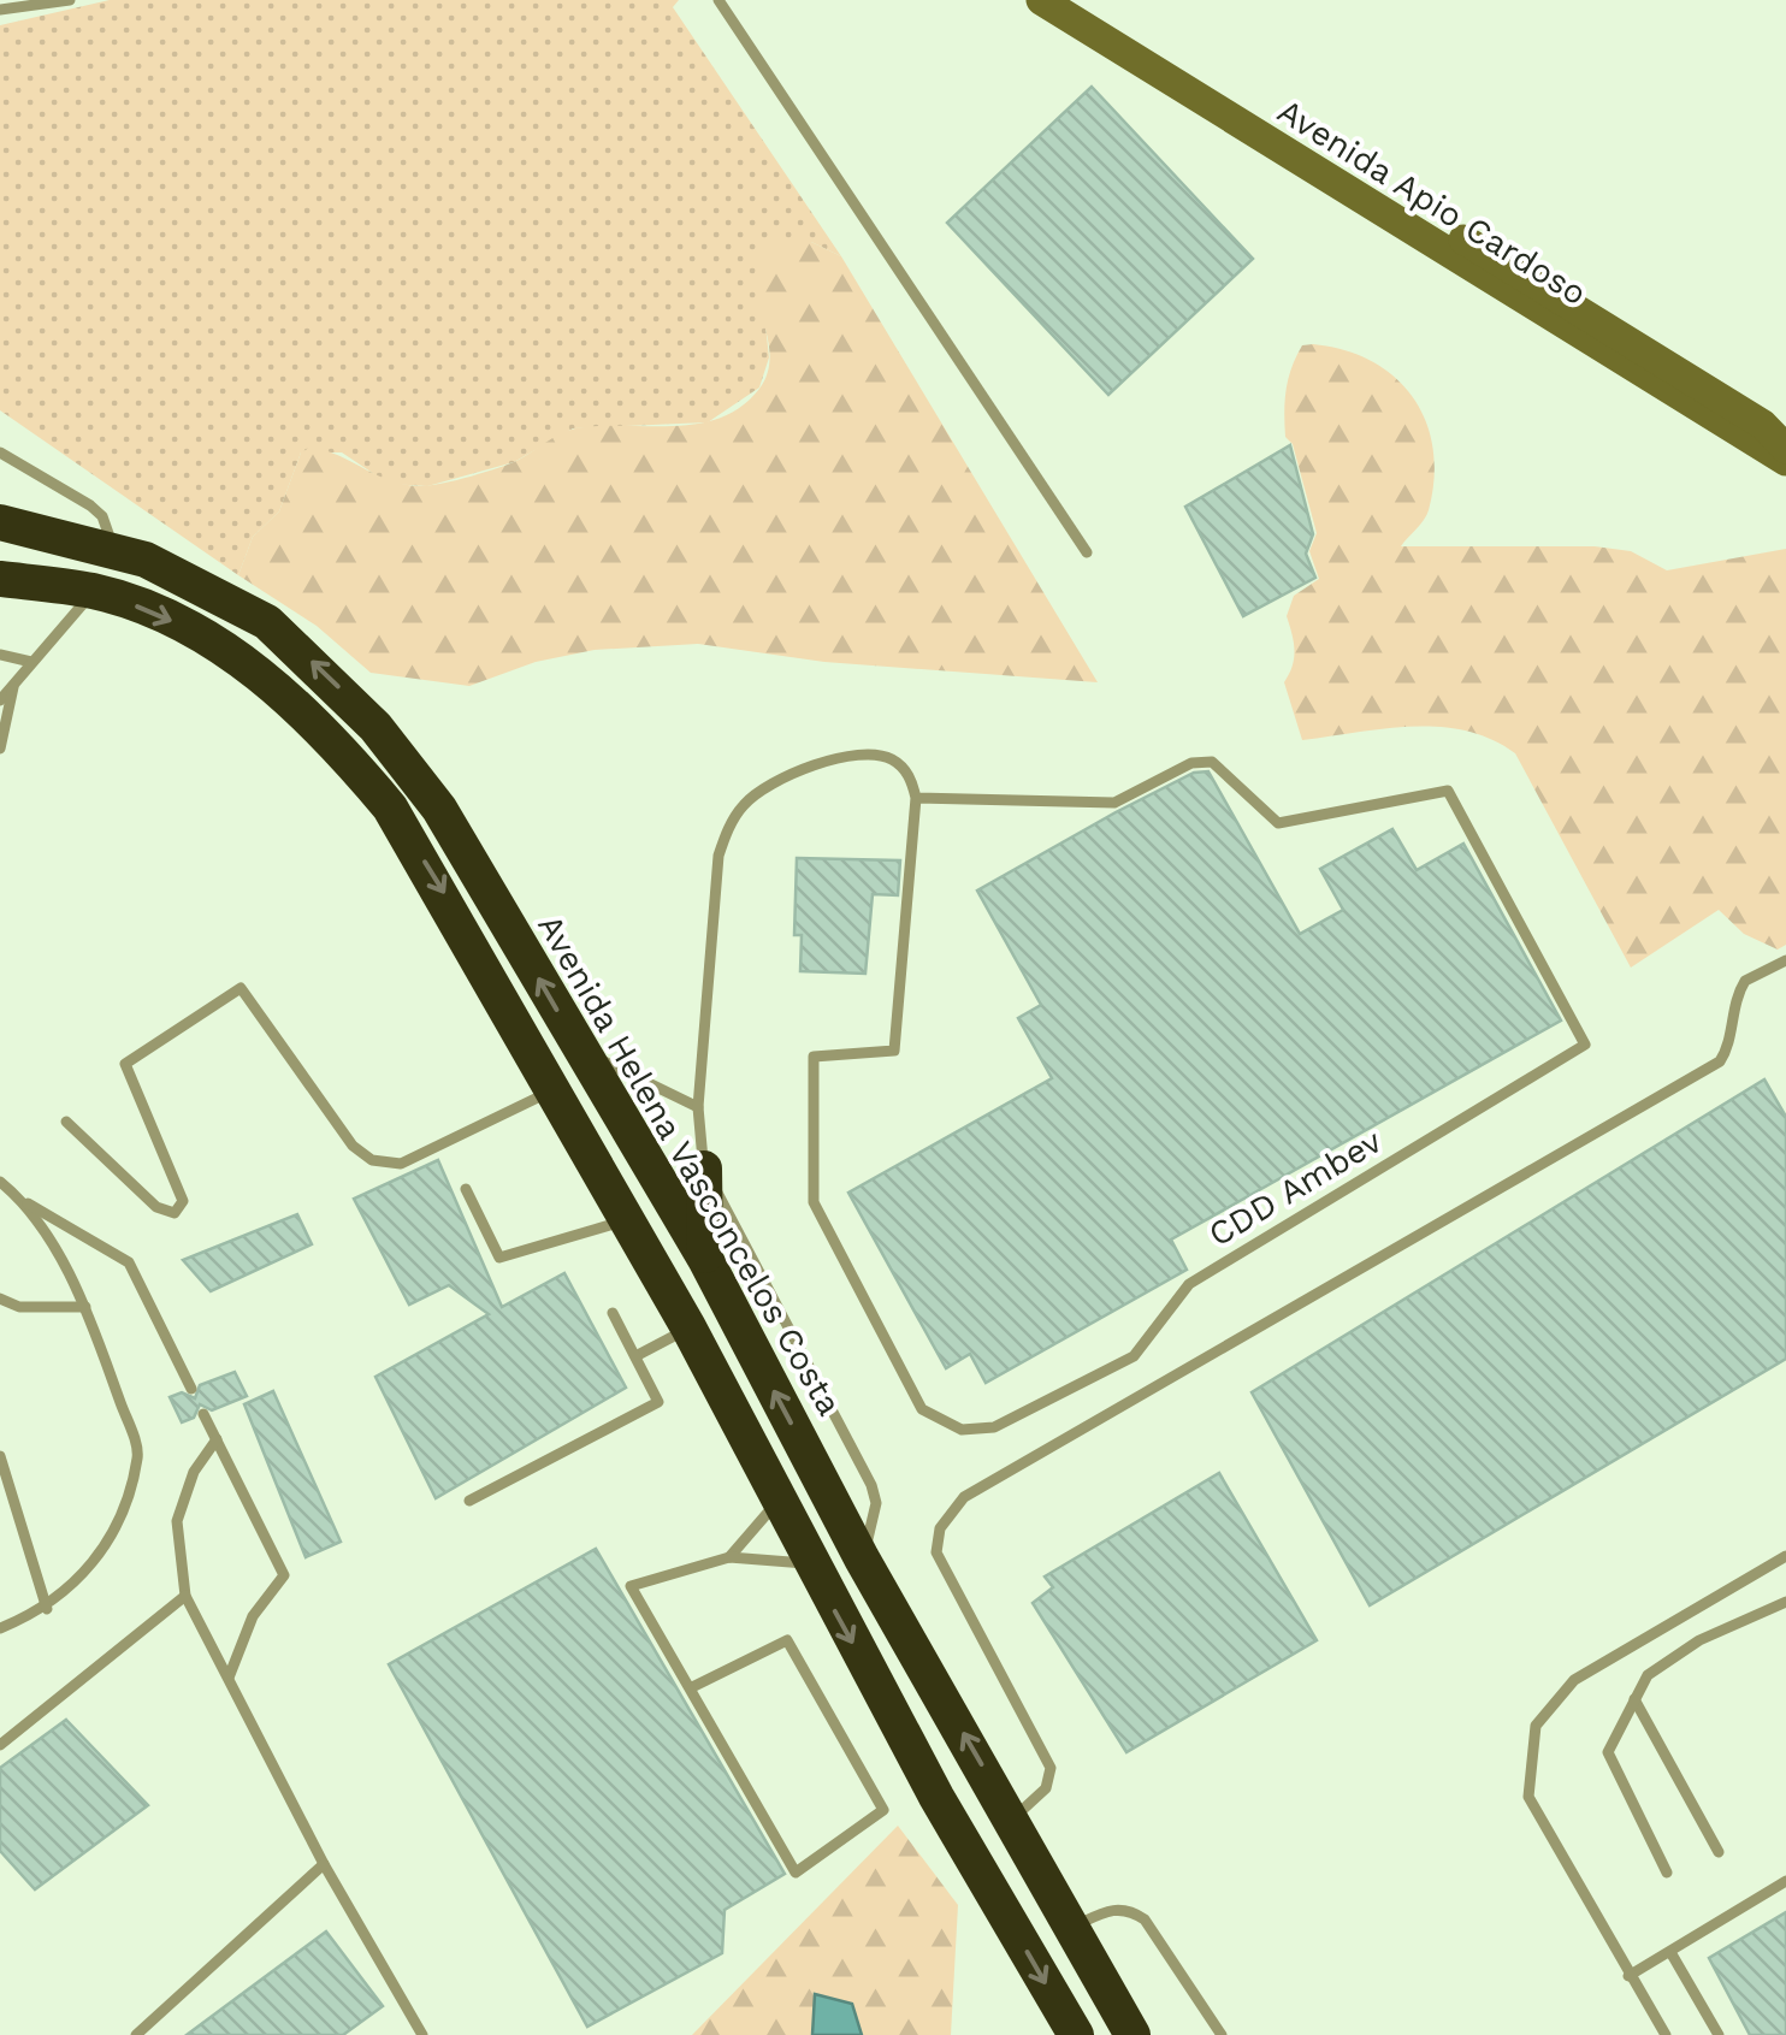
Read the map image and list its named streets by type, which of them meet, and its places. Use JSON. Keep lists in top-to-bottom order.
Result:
{
  "streets": {
    "highway": ["Avenida Helena Vasconcelos Costa"],
    "street": ["Avenida Apio Cardoso"],
    "lane": ["CDD Ambev"]
  }
}
